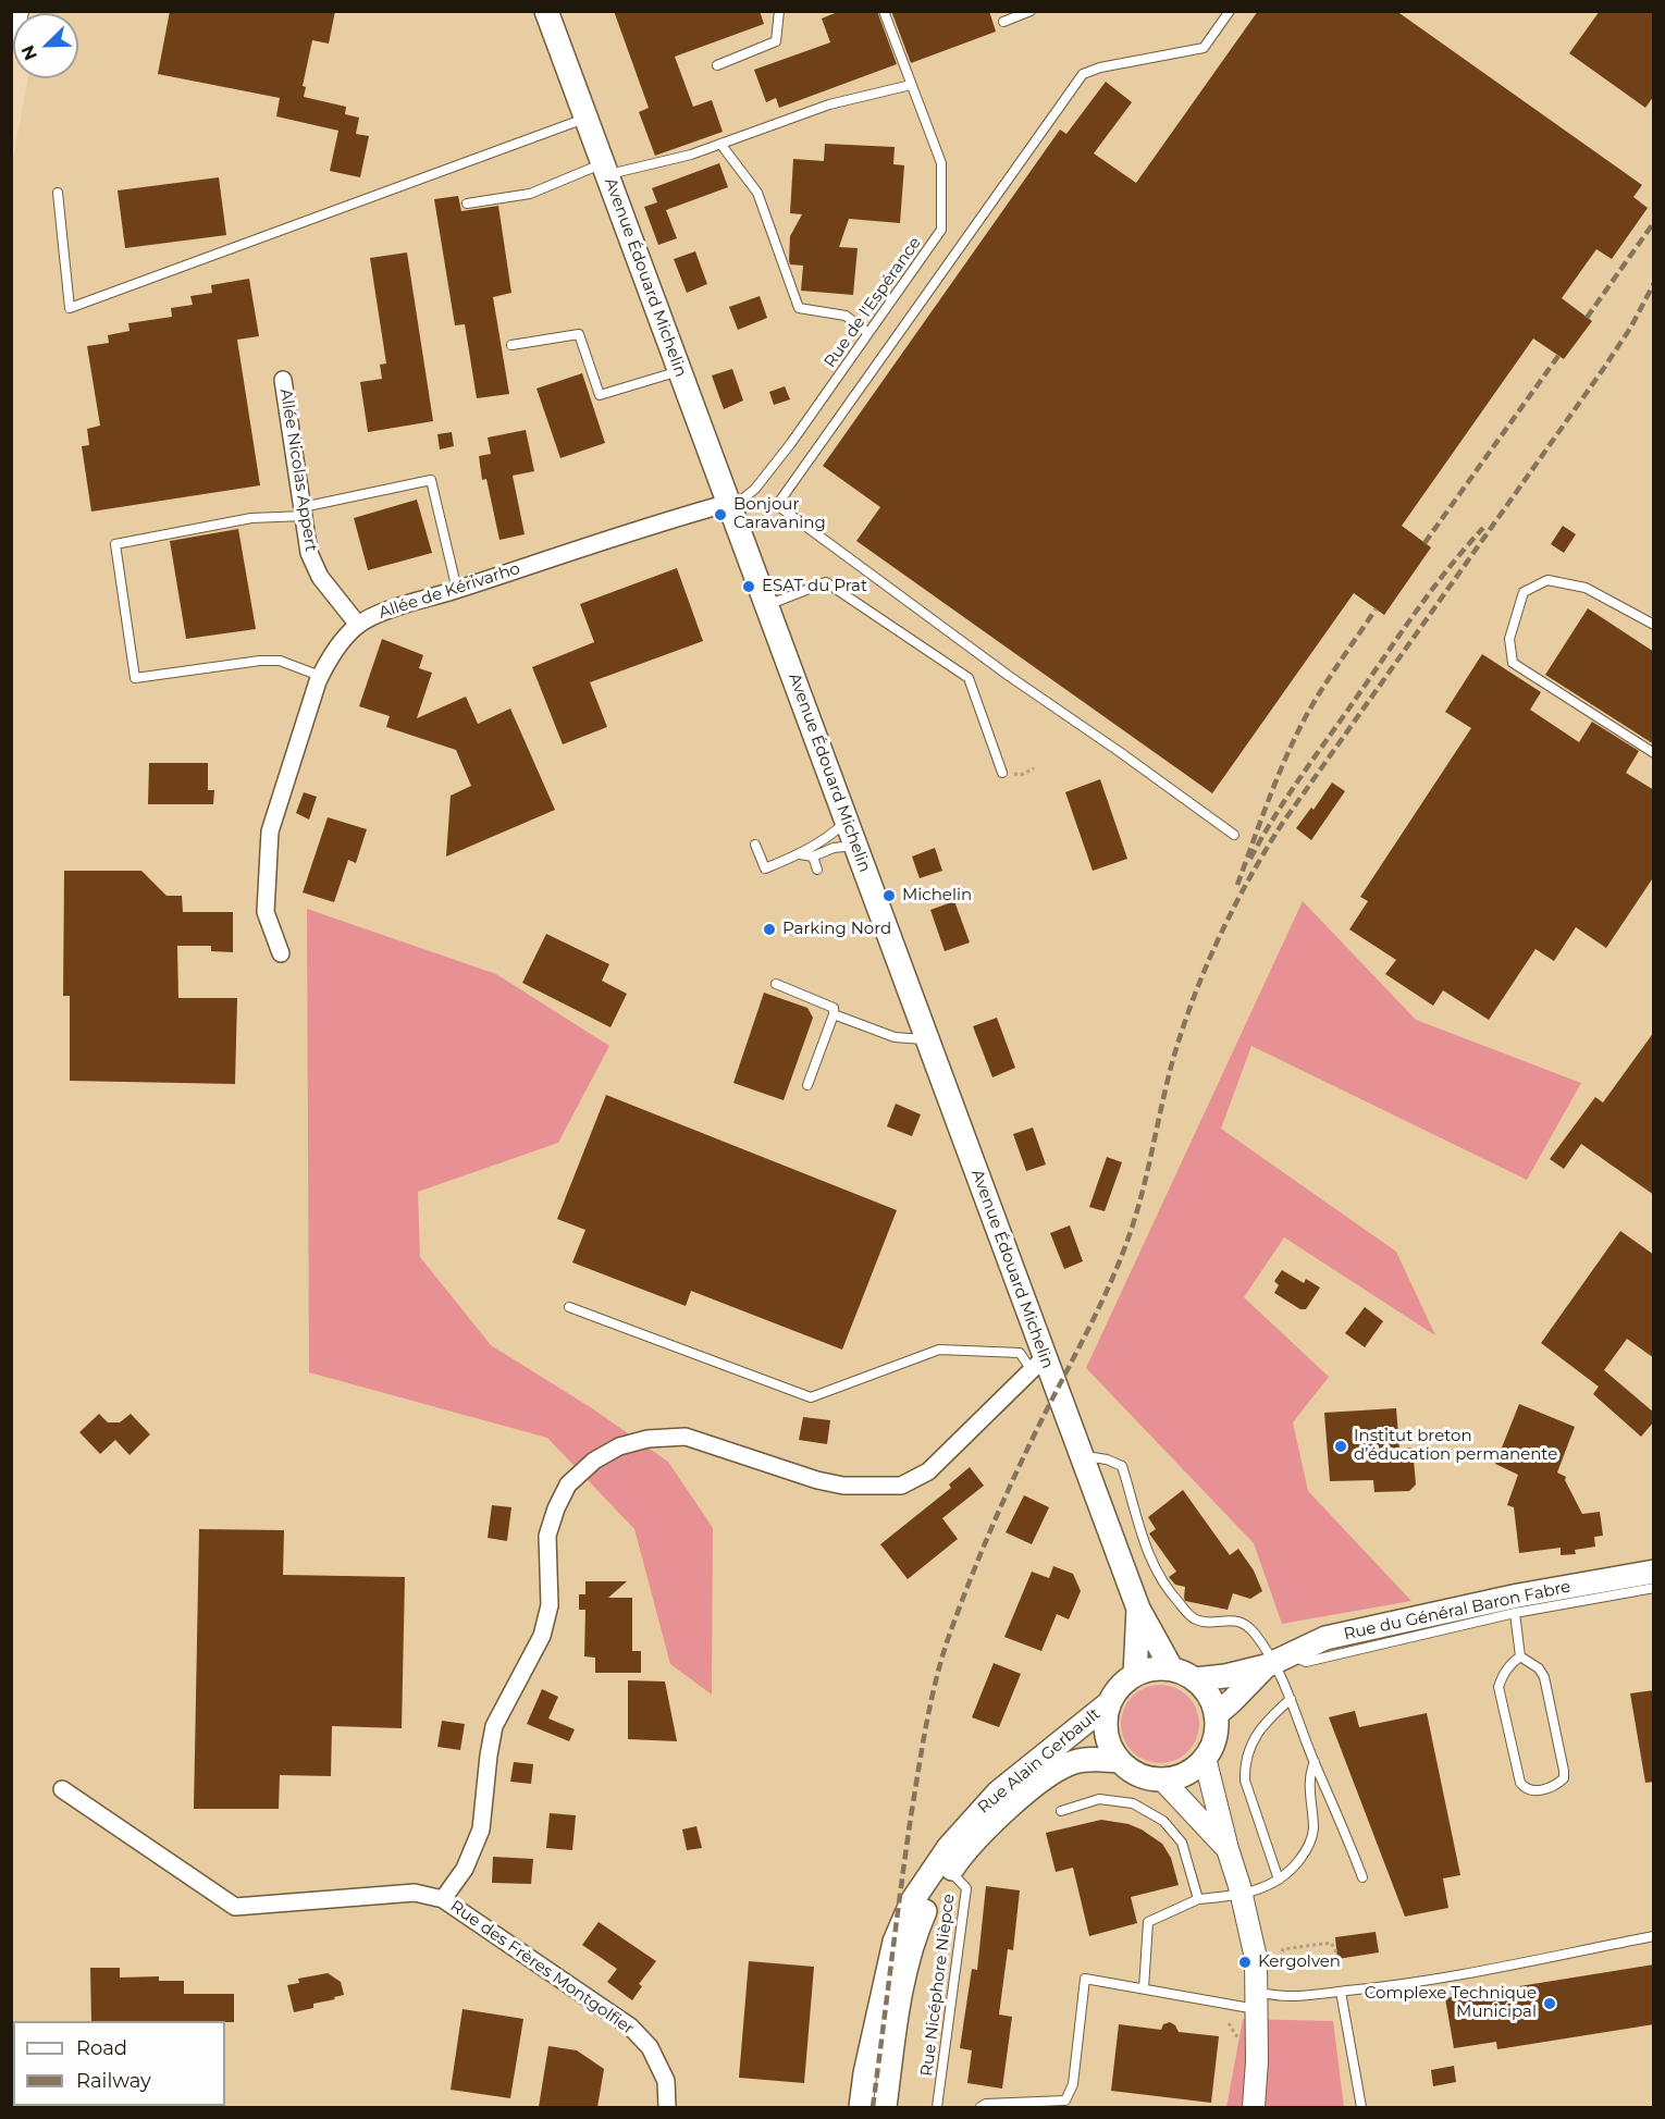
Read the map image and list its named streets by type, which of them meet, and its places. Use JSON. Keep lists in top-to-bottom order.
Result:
{
  "streets": {
    "main road": ["Avenue Édouard Michelin", "Rue du Général Baron Fabre", "Rue Alain Gerbault"],
    "street": ["Allée Nicolas Appert", "Allée de Kérivarho", "Rue des Frères Montgolfier"],
    "lane": ["Rue de l'Espérance", "Rue Nicéphore Nièpce"]
  },
  "crossings": [
    ["Avenue Édouard Michelin", "Rue de l'Espérance"],
    ["Avenue Édouard Michelin", "Allée de Kérivarho"],
    ["Avenue Édouard Michelin", "Rue du Général Baron Fabre"],
    ["Avenue Édouard Michelin", "Rue Alain Gerbault"],
    ["Rue de l'Espérance", "Allée de Kérivarho"],
    ["Allée Nicolas Appert", "Allée de Kérivarho"],
    ["Rue du Général Baron Fabre", "Rue Alain Gerbault"],
    ["Rue Alain Gerbault", "Rue Nicéphore Nièpce"]
  ],
  "places": [
    "Bonjour Caravaning",
    "ESAT du Prat",
    "Michelin",
    "Parking Nord",
    "Institut breton d’éducation permanente",
    "Kergolven",
    "Complexe Technique Municipal"
  ],
  "legend": ["Road", "Railway"],
  "north": "bottom left"
}
